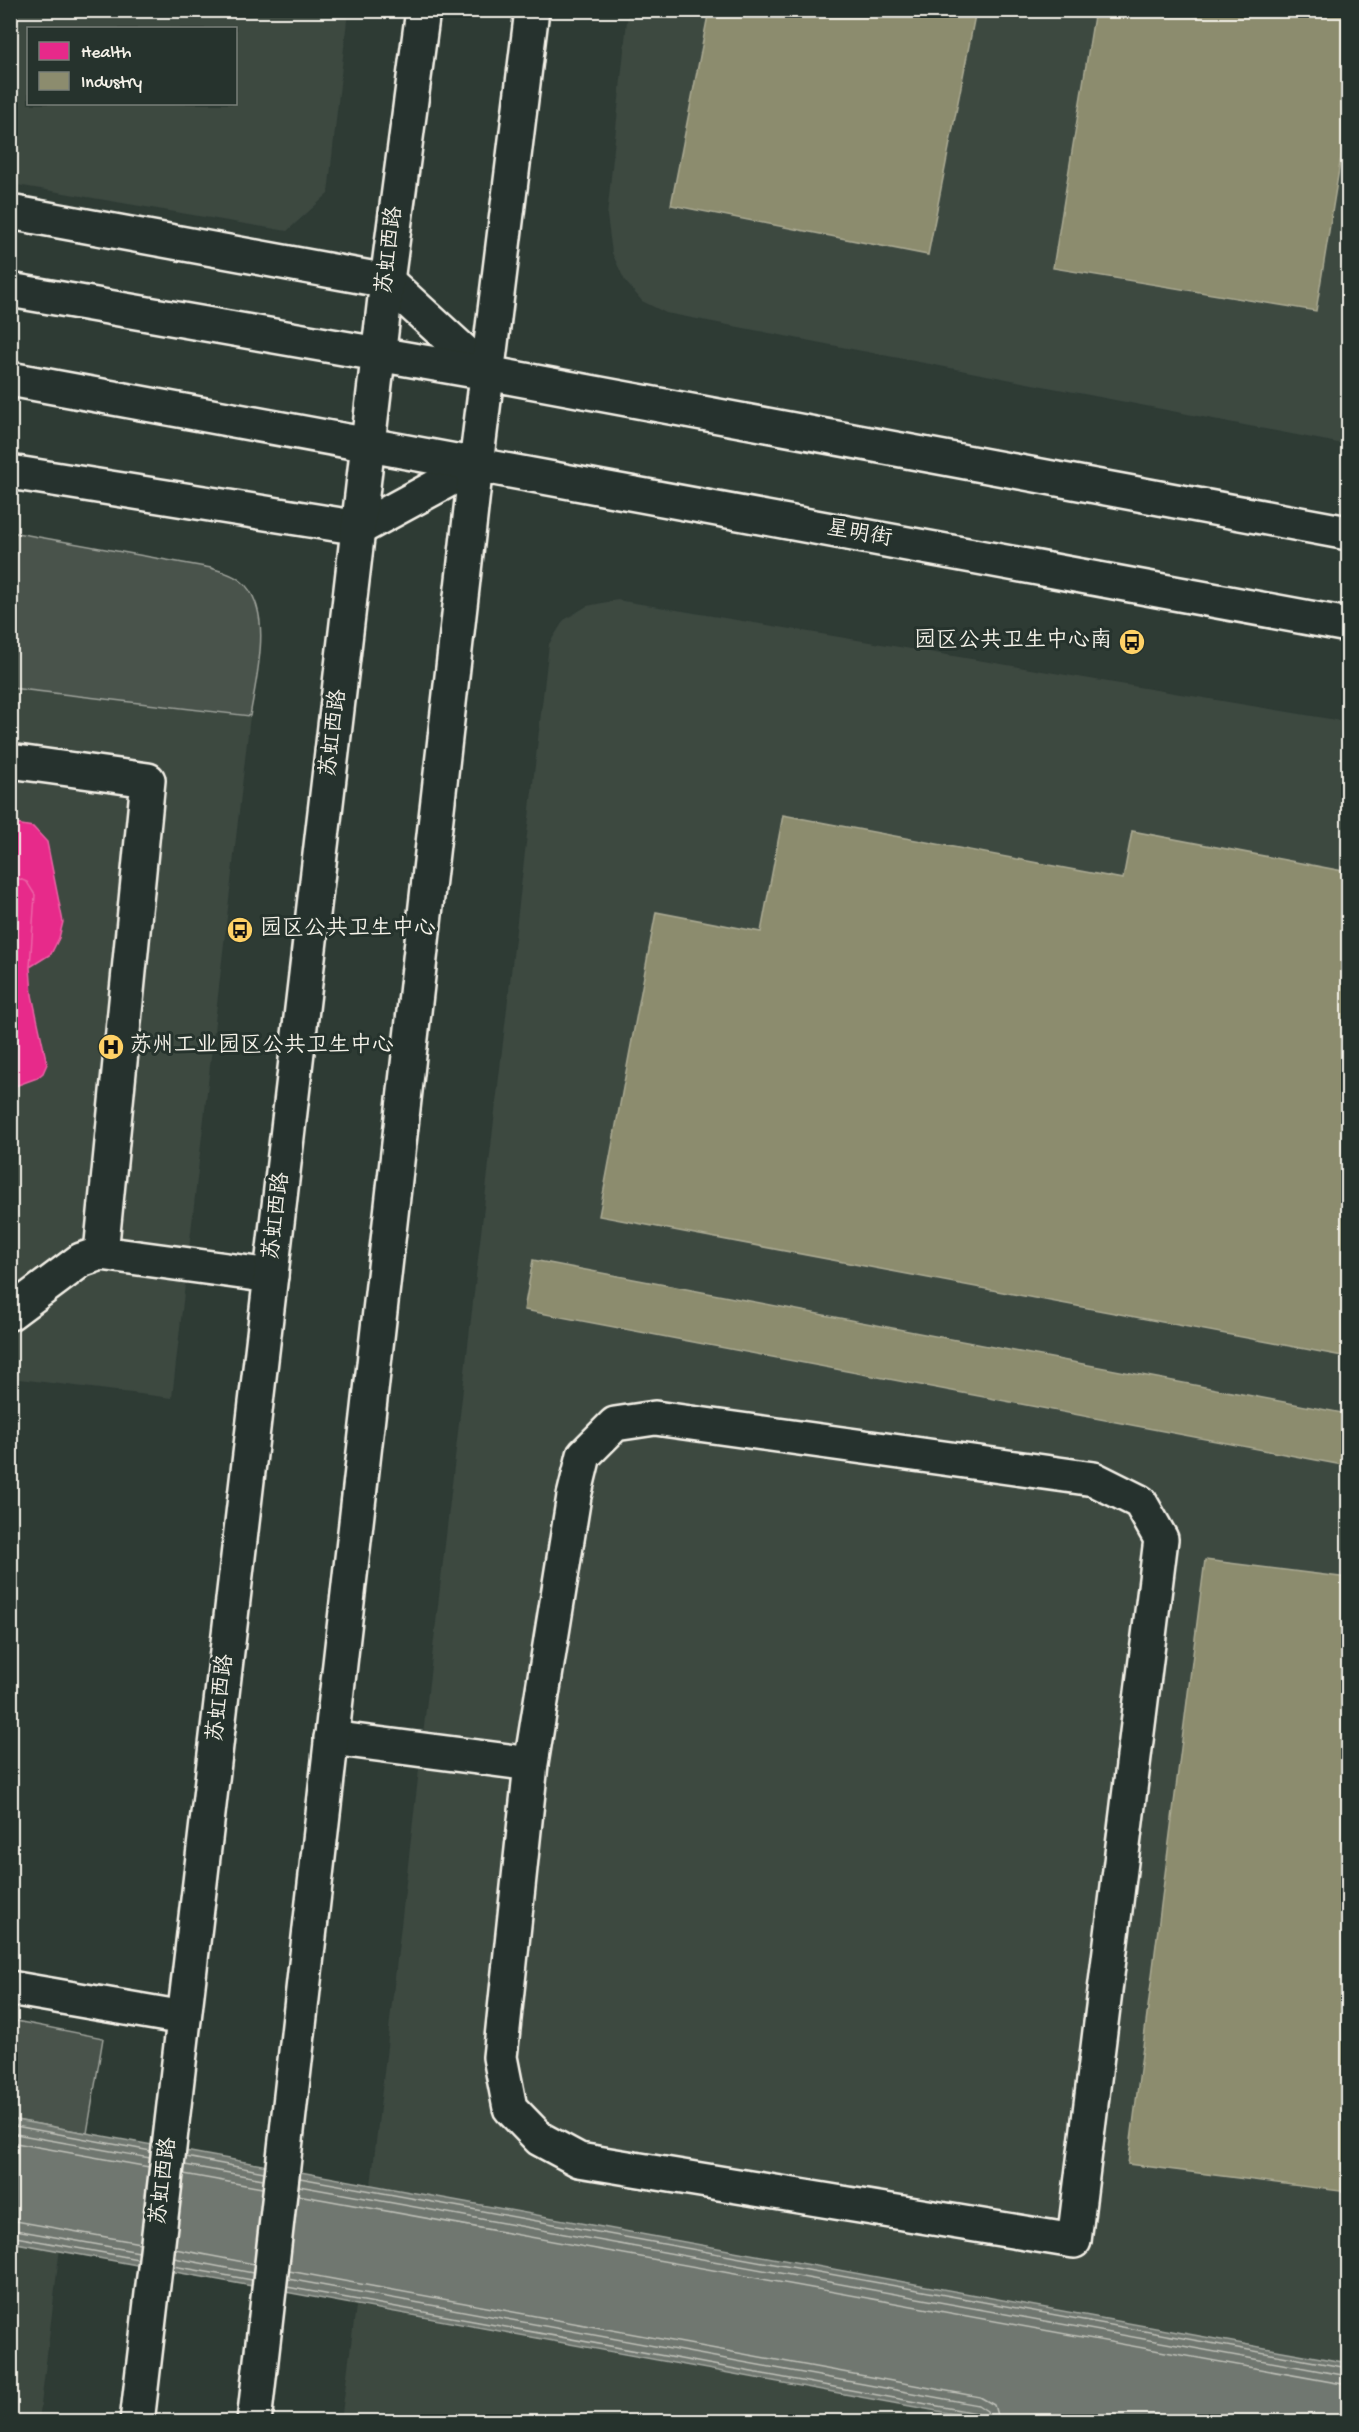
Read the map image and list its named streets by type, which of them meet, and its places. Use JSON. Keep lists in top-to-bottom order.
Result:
{
  "streets": {
    "main road": ["苏虹西路", "星明街"]
  },
  "crossings": [
    ["苏虹西路", "星明街"]
  ],
  "places": {
    "bus stop": ["园区公共卫生中心南", "园区公共卫生中心"],
    "hospital": ["苏州工业园区公共卫生中心"]
  },
  "legend": ["Health", "Industry"]
}
